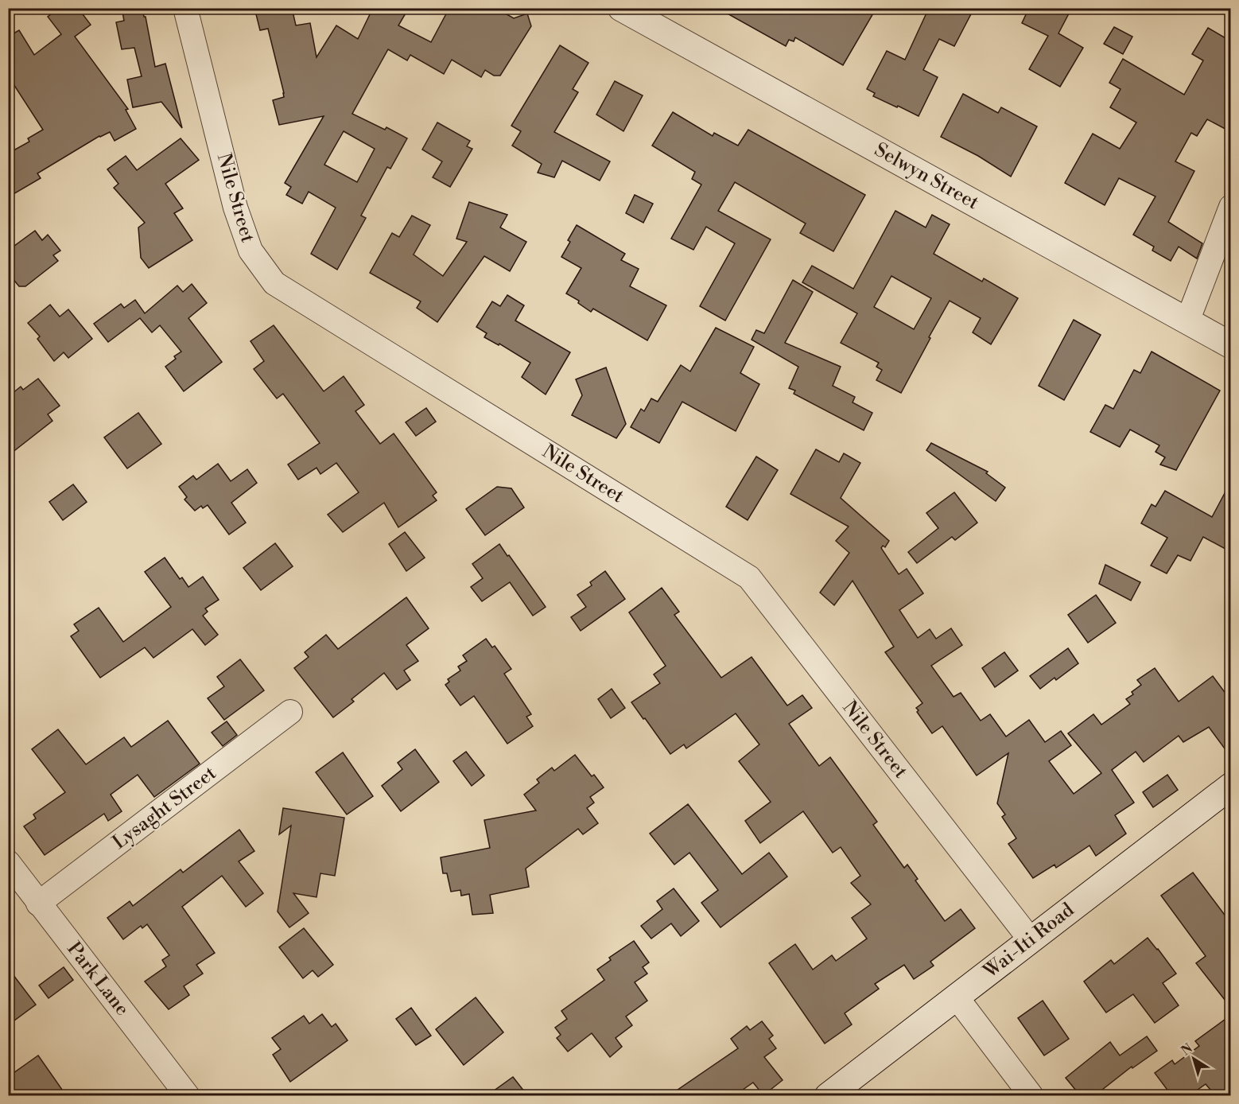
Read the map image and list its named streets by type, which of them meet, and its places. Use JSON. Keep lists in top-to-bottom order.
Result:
{
  "streets": {
    "street": [
      "Selwyn Street",
      "Nile Street",
      "Lysaght Street",
      "Wai-Iti Road",
      "Park Lane"
    ]
  },
  "crossings": [
    ["Nile Street", "Wai-Iti Road"],
    ["Lysaght Street", "Park Lane"]
  ],
  "north": "top left"
}
